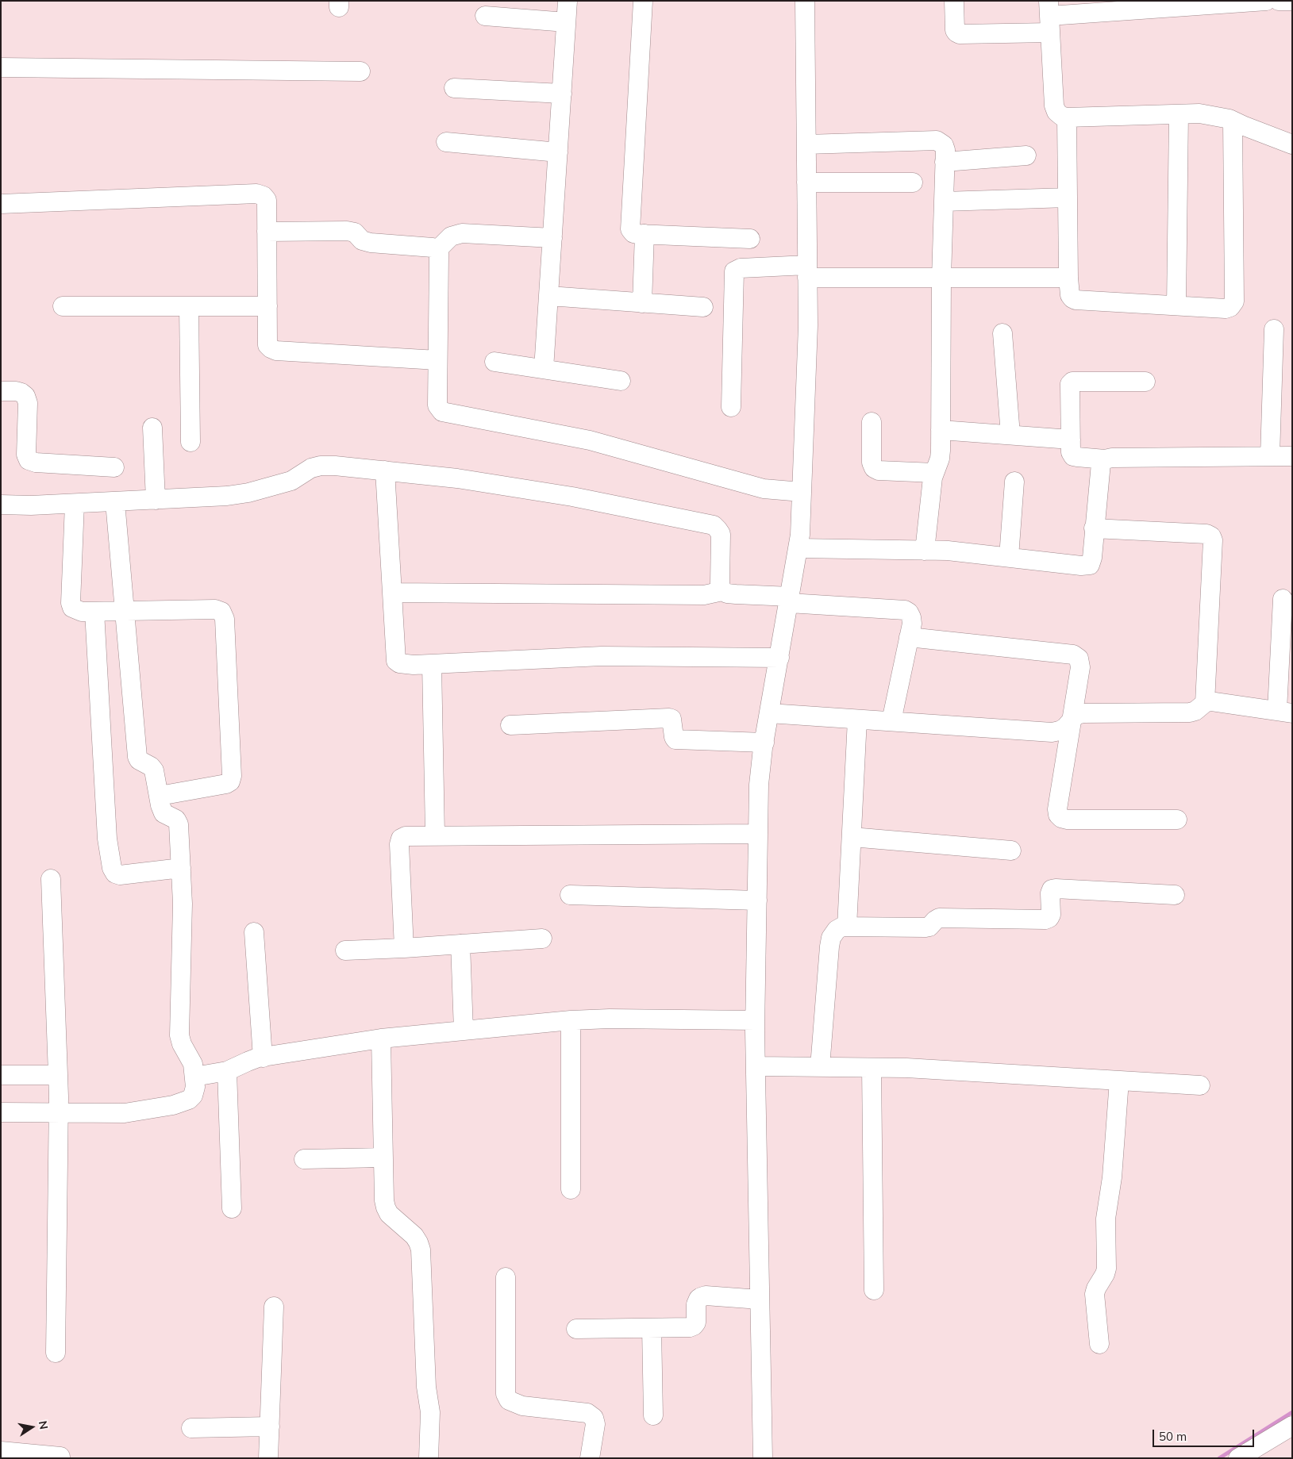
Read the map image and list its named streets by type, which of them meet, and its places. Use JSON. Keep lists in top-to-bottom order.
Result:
{
  "scale_bar": "50 m",
  "north": "right"
}
